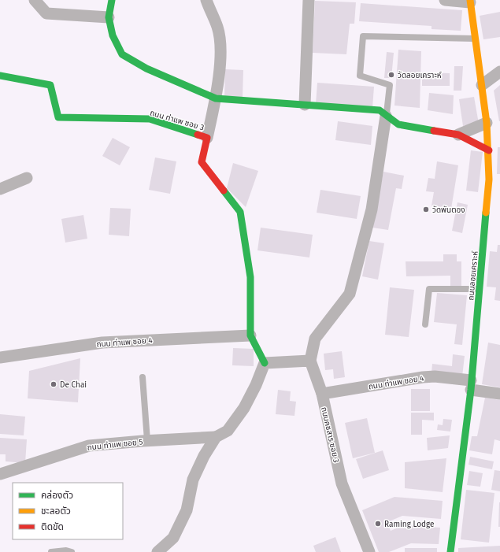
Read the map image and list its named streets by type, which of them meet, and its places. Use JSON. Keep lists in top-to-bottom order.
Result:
{
  "streets": {
    "street": [
      "ถนน ท่าแพ ซอย 3",
      "ถนนลอยเคราะห์",
      "ถนน ท่าแพ ซอย 4",
      "ถนนคชสาร ซอย 3",
      "ถนน ท่าแพ ซอย 5"
    ]
  },
  "crossings": [
    ["ถนน ท่าแพ ซอย 3", "ถนน ท่าแพ ซอย 4"],
    ["ถนนลอยเคราะห์", "ถนน ท่าแพ ซอย 4"],
    ["ถนน ท่าแพ ซอย 4", "ถนนคชสาร ซอย 3"]
  ],
  "places": [
    "วัดลอยเคราะห์",
    "วัดพันตอง",
    "De Chai",
    "Raming Lodge"
  ],
  "legend": ["คล่องตัว", "ชะลอตัว", "ติดขัด"]
}
